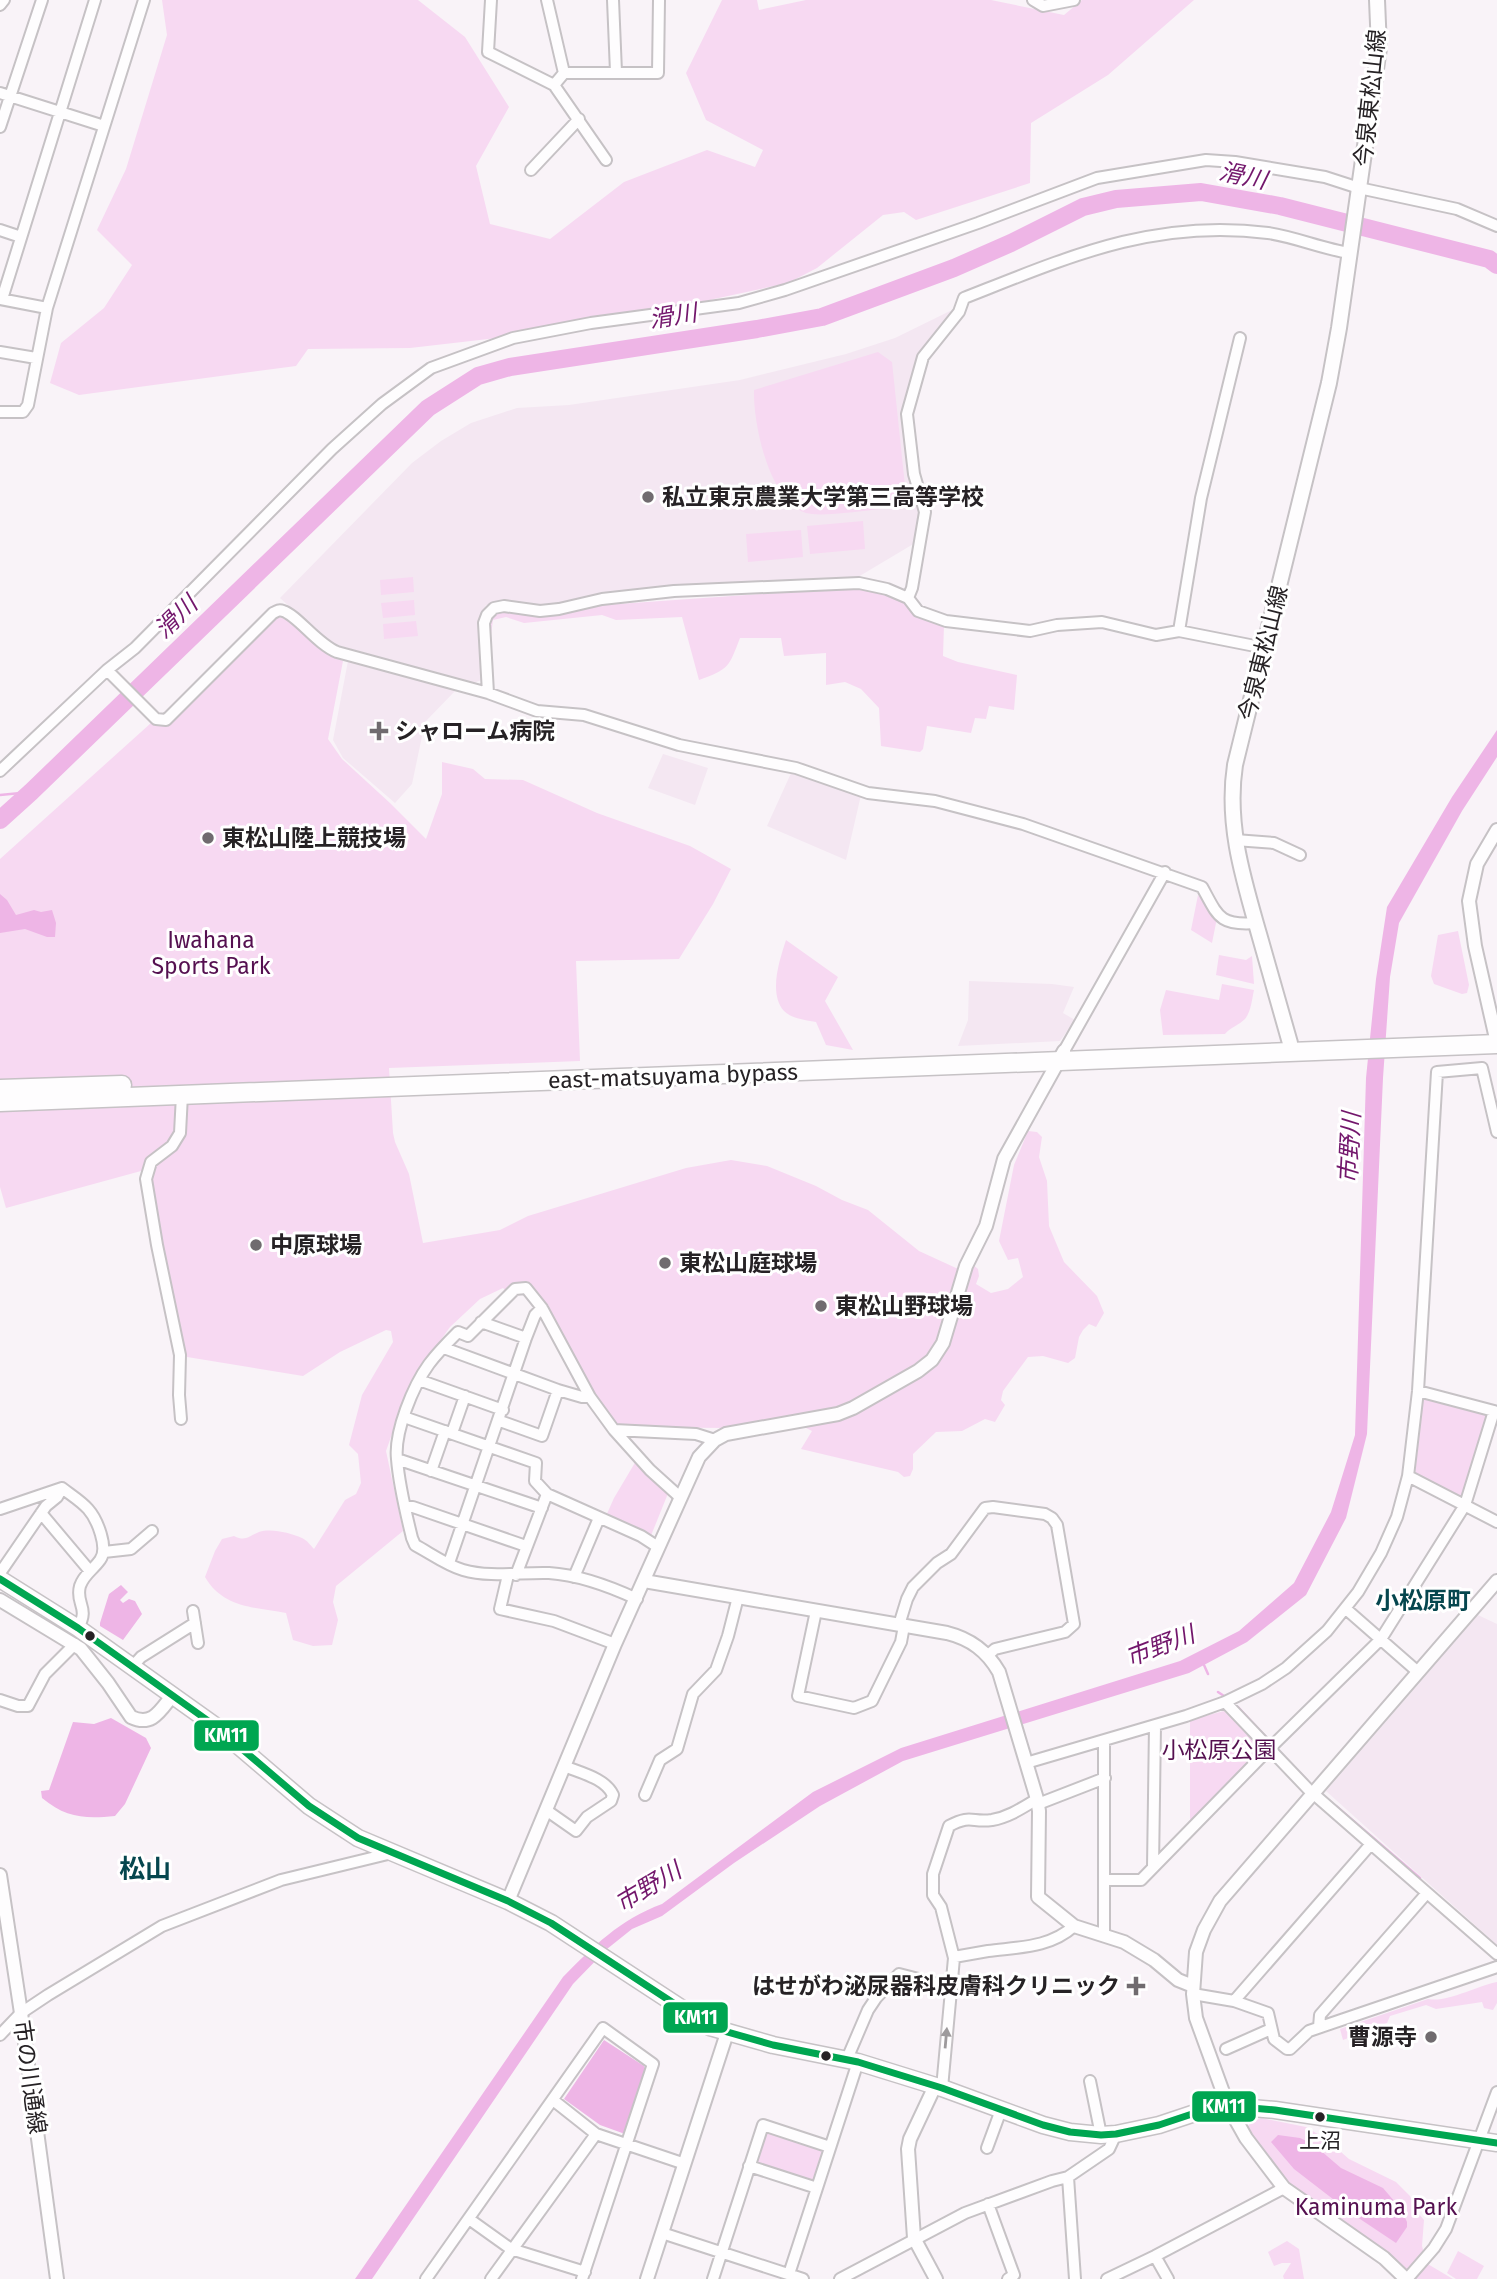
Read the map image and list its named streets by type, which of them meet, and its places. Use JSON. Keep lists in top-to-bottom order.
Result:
{
  "streets": {
    "highway": ["east-matsuyama bypass"],
    "main road": ["今泉東松山線"],
    "street": ["市の川通線"]
  },
  "crossings": [
    ["今泉東松山線", "east-matsuyama bypass"]
  ],
  "districts": ["小松原町", "松山"],
  "water": ["滑川", "市野川"],
  "parks": ["Iwahana Sports Park", "小松原公園", "Kaminuma Park"],
  "places": {
    "other": [
      "私立東京農業大学第三高等学校",
      "東松山陸上競技場",
      "中原球場",
      "東松山庭球場",
      "東松山野球場",
      "曹源寺",
      "上沼"
    ],
    "health": ["シャローム病院", "はせがわ泌尿器科皮膚科クリニック"]
  },
  "lines": ["transit line KM11"]
}
